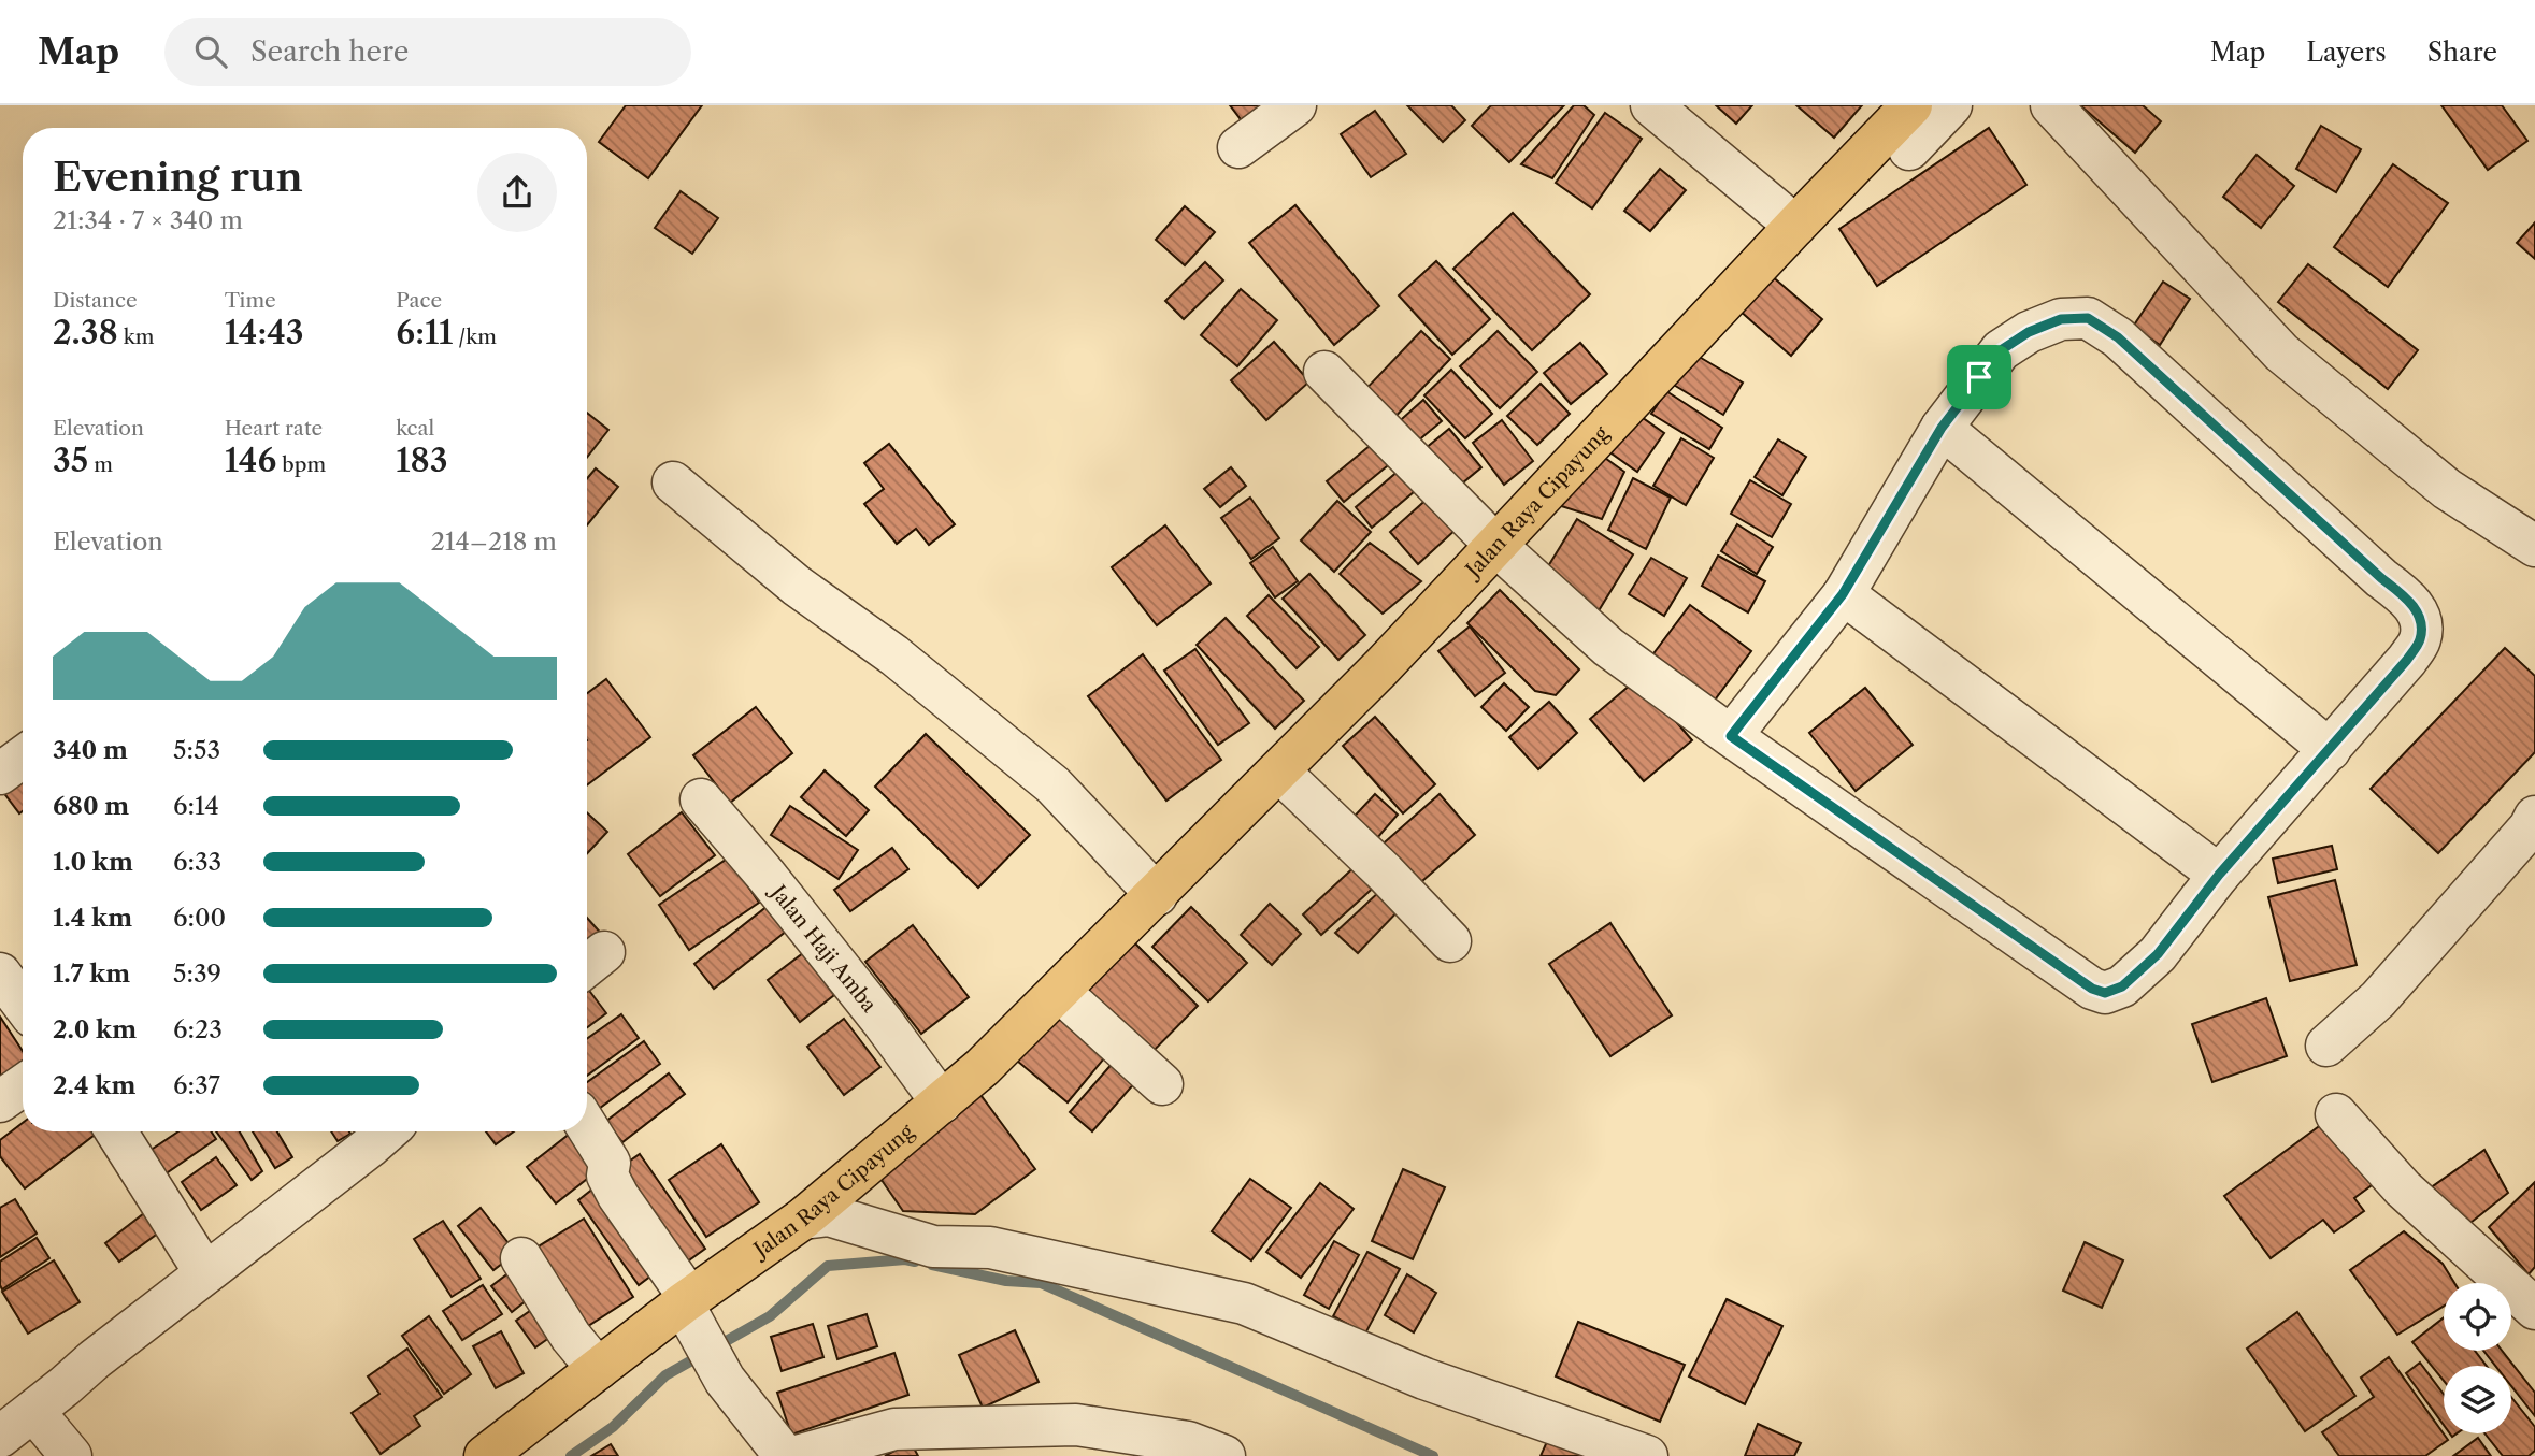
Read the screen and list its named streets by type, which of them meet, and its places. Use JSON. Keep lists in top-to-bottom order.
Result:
{
  "streets": {
    "main road": ["Jalan Raya Cipayung"],
    "street": ["Jalan Haji Amba"]
  },
  "crossings": [
    ["Jalan Raya Cipayung", "Jalan Haji Amba"]
  ],
  "page": {
    "header": "Map",
    "search": "Search here",
    "nav": ["Map", "Layers", "Share"],
    "heading": ["Evening run", "21:34 · 7 × 340 m"],
    "stats": [
      ["Distance", "2.38 km"],
      ["Time", "14:43"],
      ["Pace", "6:11 /km"],
      ["Elevation", "35 m"],
      ["Heart rate", "146 bpm"],
      ["kcal", "183"]
    ],
    "chart": ["Elevation", "214–218 m"],
    "list": [
      {
        "name": "340 m",
        "note": "5:53"
      },
      {
        "name": "680 m",
        "note": "6:14"
      },
      {
        "name": "1.0 km",
        "note": "6:33"
      },
      {
        "name": "1.4 km",
        "note": "6:00"
      },
      {
        "name": "1.7 km",
        "note": "5:39"
      },
      {
        "name": "2.0 km",
        "note": "6:23"
      },
      {
        "name": "2.4 km",
        "note": "6:37"
      }
    ]
  }
}
